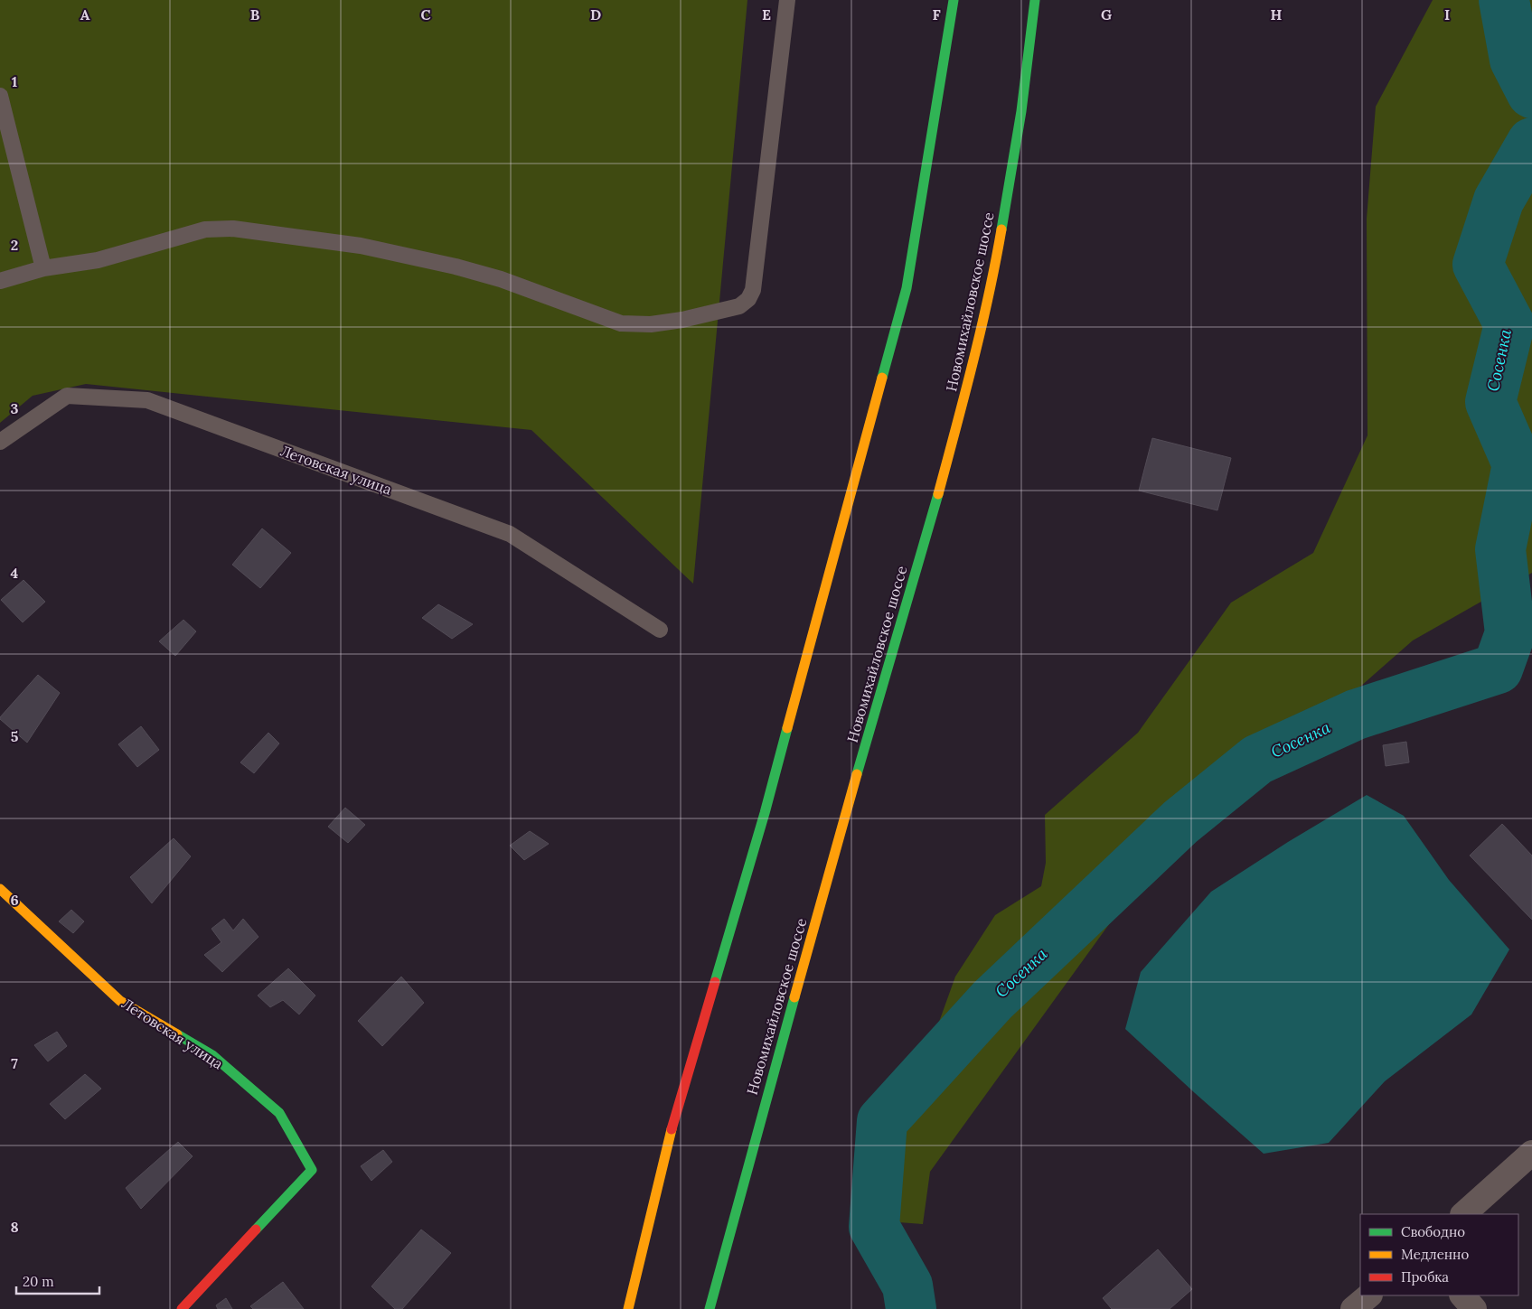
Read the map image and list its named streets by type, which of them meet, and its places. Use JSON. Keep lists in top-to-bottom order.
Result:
{
  "streets": {
    "main road": ["Новомихайловское шоссе", "Летовская улица"]
  },
  "water": ["Сосенка"],
  "legend": ["Свободно", "Медленно", "Пробка"],
  "scale_bar": "20 m",
  "grid": {
    "columns": [
      "A",
      "B",
      "C",
      "D",
      "E",
      "F",
      "G",
      "H",
      "I"
    ],
    "rows": [
      "1",
      "2",
      "3",
      "4",
      "5",
      "6",
      "7",
      "8"
    ]
  }
}
